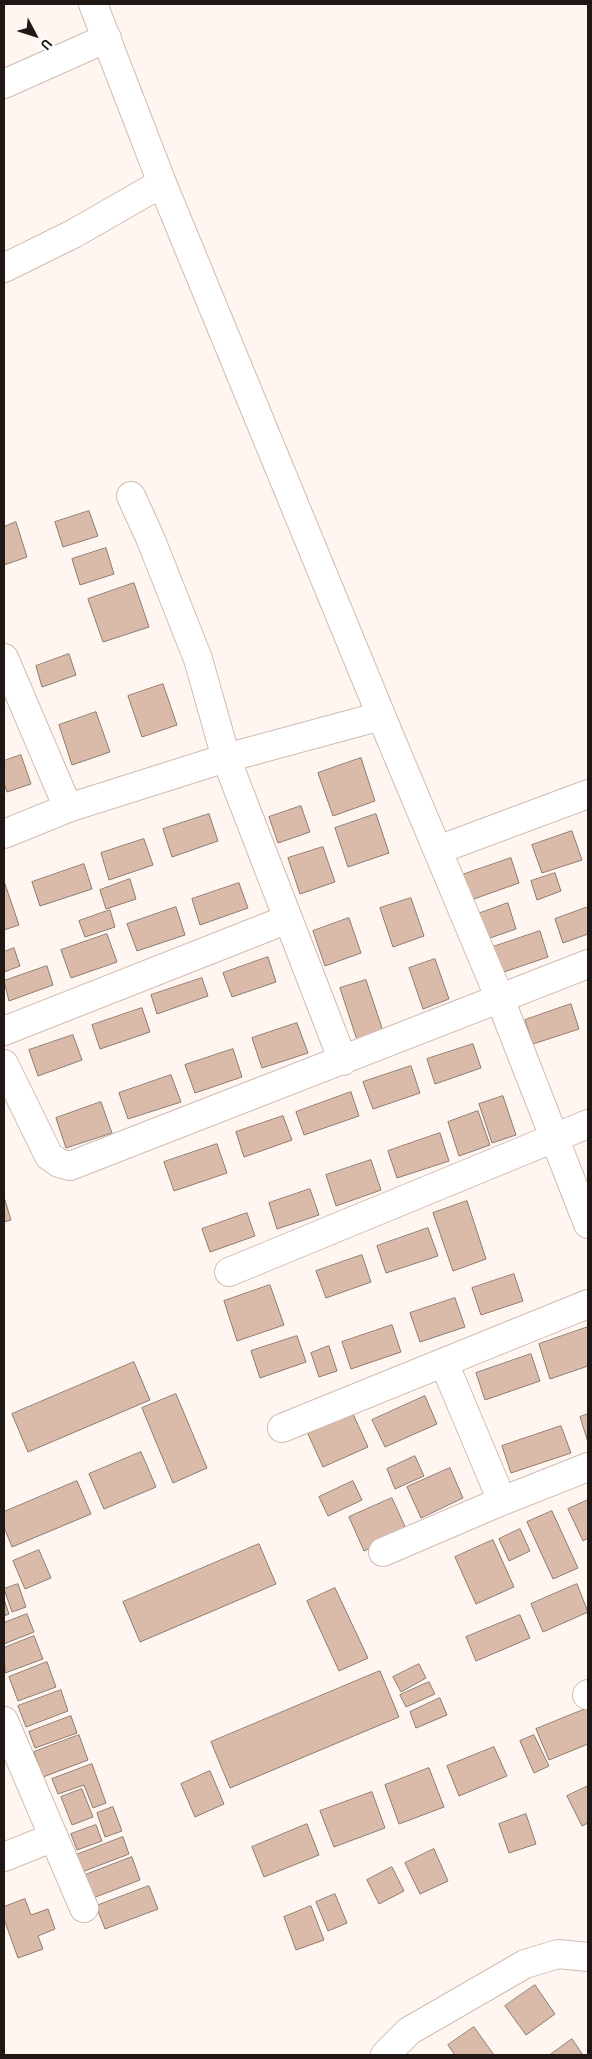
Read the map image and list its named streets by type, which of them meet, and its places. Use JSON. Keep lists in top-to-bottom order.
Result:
{
  "north": "bottom right"
}
